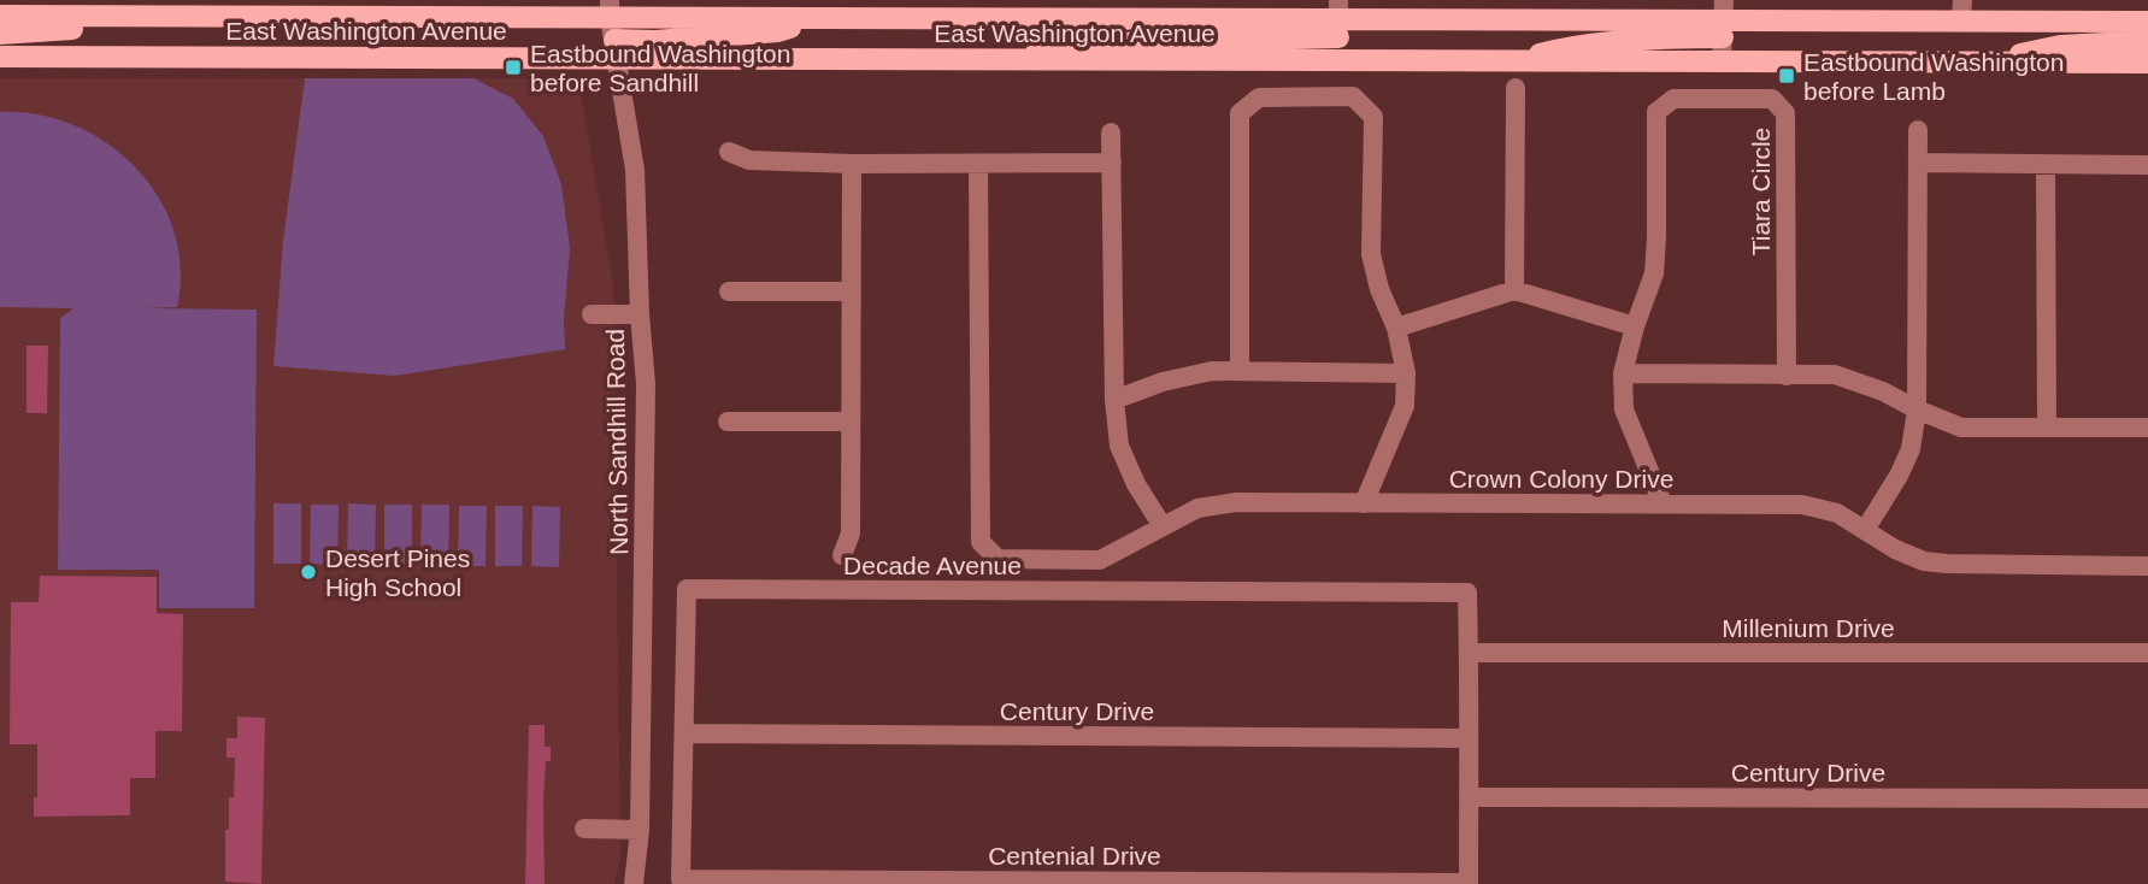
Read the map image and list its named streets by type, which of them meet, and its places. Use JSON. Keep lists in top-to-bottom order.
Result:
{
  "streets": {
    "main road": ["East Washington Avenue"],
    "street": [
      "Tiara Circle",
      "North Sandhill Road",
      "Crown Colony Drive",
      "Decade Avenue",
      "Millenium Drive",
      "Century Drive",
      "Centenial Drive"
    ]
  },
  "crossings": [
    ["East Washington Avenue", "North Sandhill Road"],
    ["Decade Avenue", "Millenium Drive"],
    ["Decade Avenue", "Century Drive"],
    ["Decade Avenue", "Centenial Drive"]
  ],
  "places": {
    "transit": ["Eastbound Washington before Sandhill", "Eastbound Washington before Lamb"],
    "other": ["Desert Pines High School"]
  }
}
